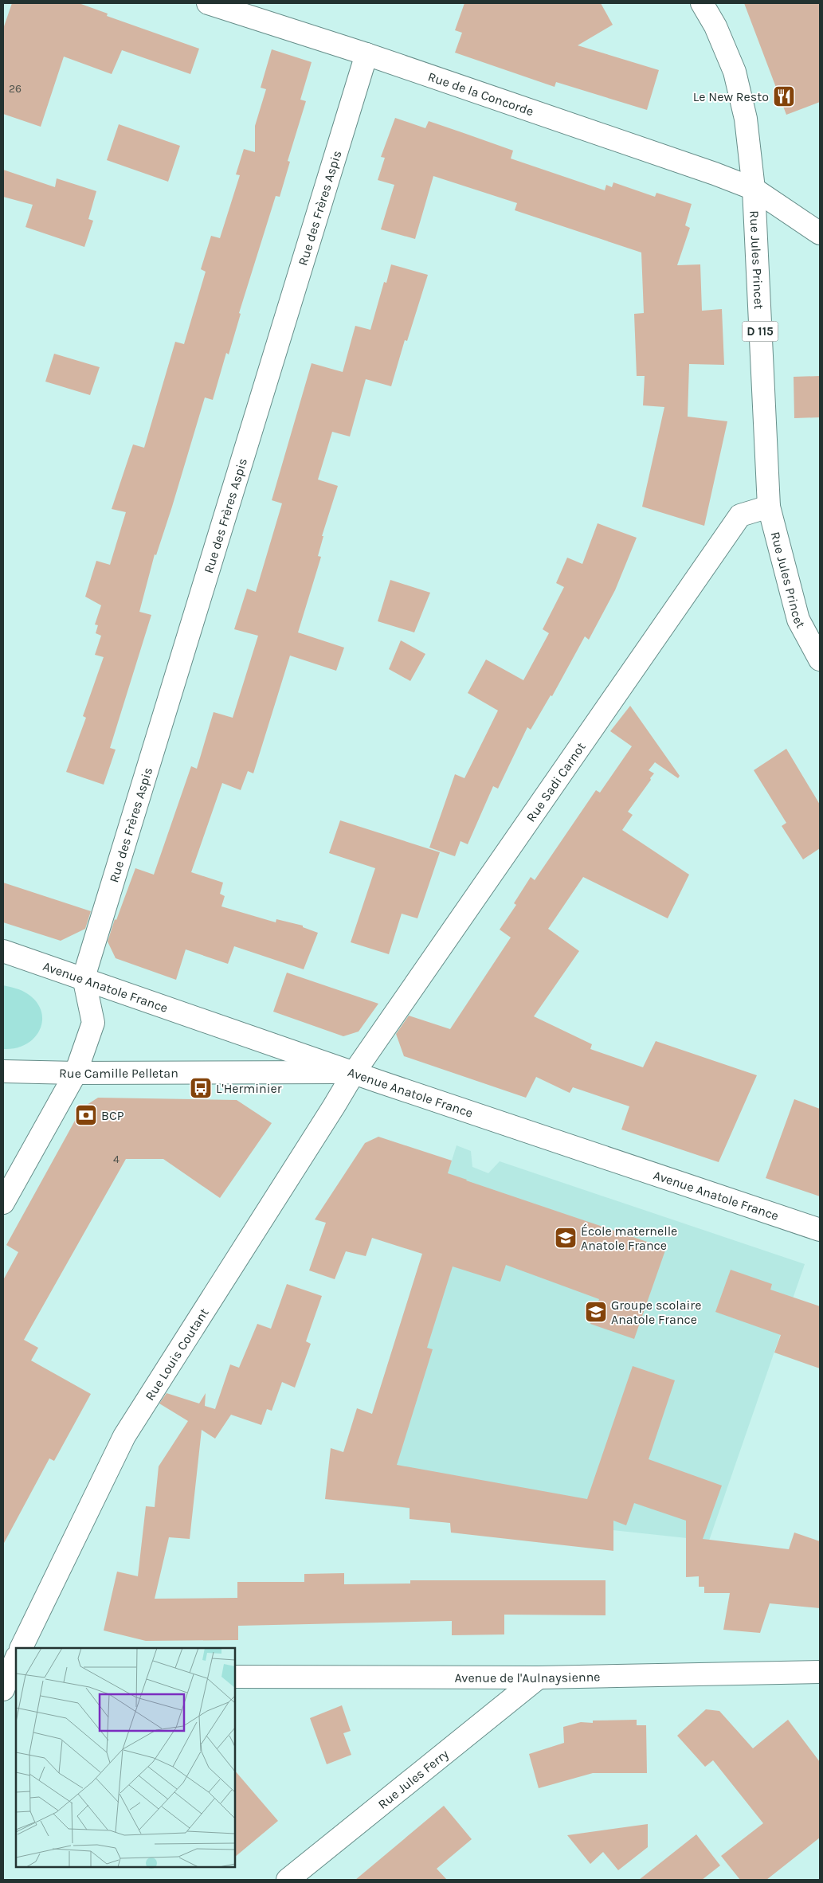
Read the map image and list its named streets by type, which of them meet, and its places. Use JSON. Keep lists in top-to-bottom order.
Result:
{
  "streets": {
    "street": [
      "Rue de la Concorde",
      "Rue des Frères Aspis",
      "Rue Jules Princet",
      "D 115",
      "Rue Sadi Carnot",
      "Avenue Anatole France",
      "Rue Camille Pelletan",
      "Rue Louis Coutant",
      "Avenue de l'Aulnaysienne",
      "Rue Jules Ferry"
    ]
  },
  "crossings": [
    ["Rue de la Concorde", "Rue des Frères Aspis"],
    ["Rue de la Concorde", "Rue Jules Princet"],
    ["Rue des Frères Aspis", "Avenue Anatole France"],
    ["Rue Jules Princet", "Rue Sadi Carnot"],
    ["Rue Sadi Carnot", "Avenue Anatole France"],
    ["Rue Sadi Carnot", "Rue Camille Pelletan"],
    ["Rue Sadi Carnot", "Rue Louis Coutant"],
    ["Avenue Anatole France", "Rue Camille Pelletan"],
    ["Avenue Anatole France", "Rue Louis Coutant"],
    ["Rue Camille Pelletan", "Rue Louis Coutant"],
    ["Avenue de l'Aulnaysienne", "Rue Jules Ferry"]
  ],
  "places": {
    "restaurant": ["Le New Resto"],
    "bus stop": ["L'Herminier"],
    "bank": ["BCP"],
    "school or university": ["École maternelle Anatole France", "Groupe scolaire Anatole France"]
  },
  "house_numbers": ["26", "4"]
}
